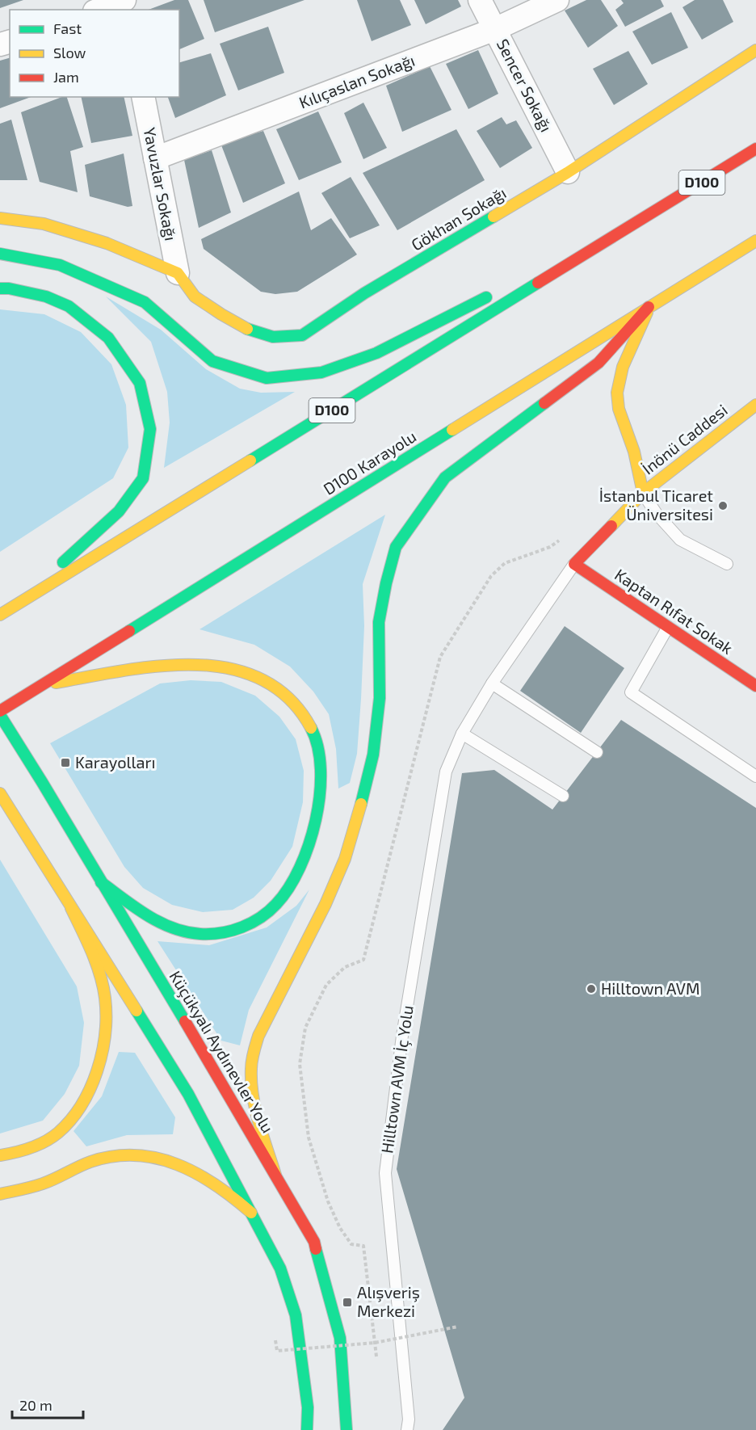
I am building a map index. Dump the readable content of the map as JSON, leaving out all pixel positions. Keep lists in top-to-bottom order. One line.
{"streets":{"main road":["D100","Gökhan Sokağı","İnönü Caddesi","D100 Karayolu","Kaptan Rıfat Sokak","Küçükyalı Aydınevler Yolu"],"street":["Kılıçaslan Sokağı","Sencer Sokağı","Yavuzlar Sokağı"],"lane":["Hilltown AVM İç Yolu"]},"crossings":[["Kılıçaslan Sokağı","Sencer Sokağı"],["Kılıçaslan Sokağı","Yavuzlar Sokağı"],["Sencer Sokağı","Gökhan Sokağı"],["Yavuzlar Sokağı","Gökhan Sokağı"],["İnönü Caddesi","Kaptan Rıfat Sokak"],["İnönü Caddesi","Hilltown AVM İç Yolu"],["Kaptan Rıfat Sokak","Hilltown AVM İç Yolu"]],"places":{"other":["İstanbul Ticaret Üniversitesi","Hilltown AVM"],"transit":["Karayolları","Alışveriş Merkezi"]},"legend":["Fast","Slow","Jam"],"scale_bar":"20 m"}
